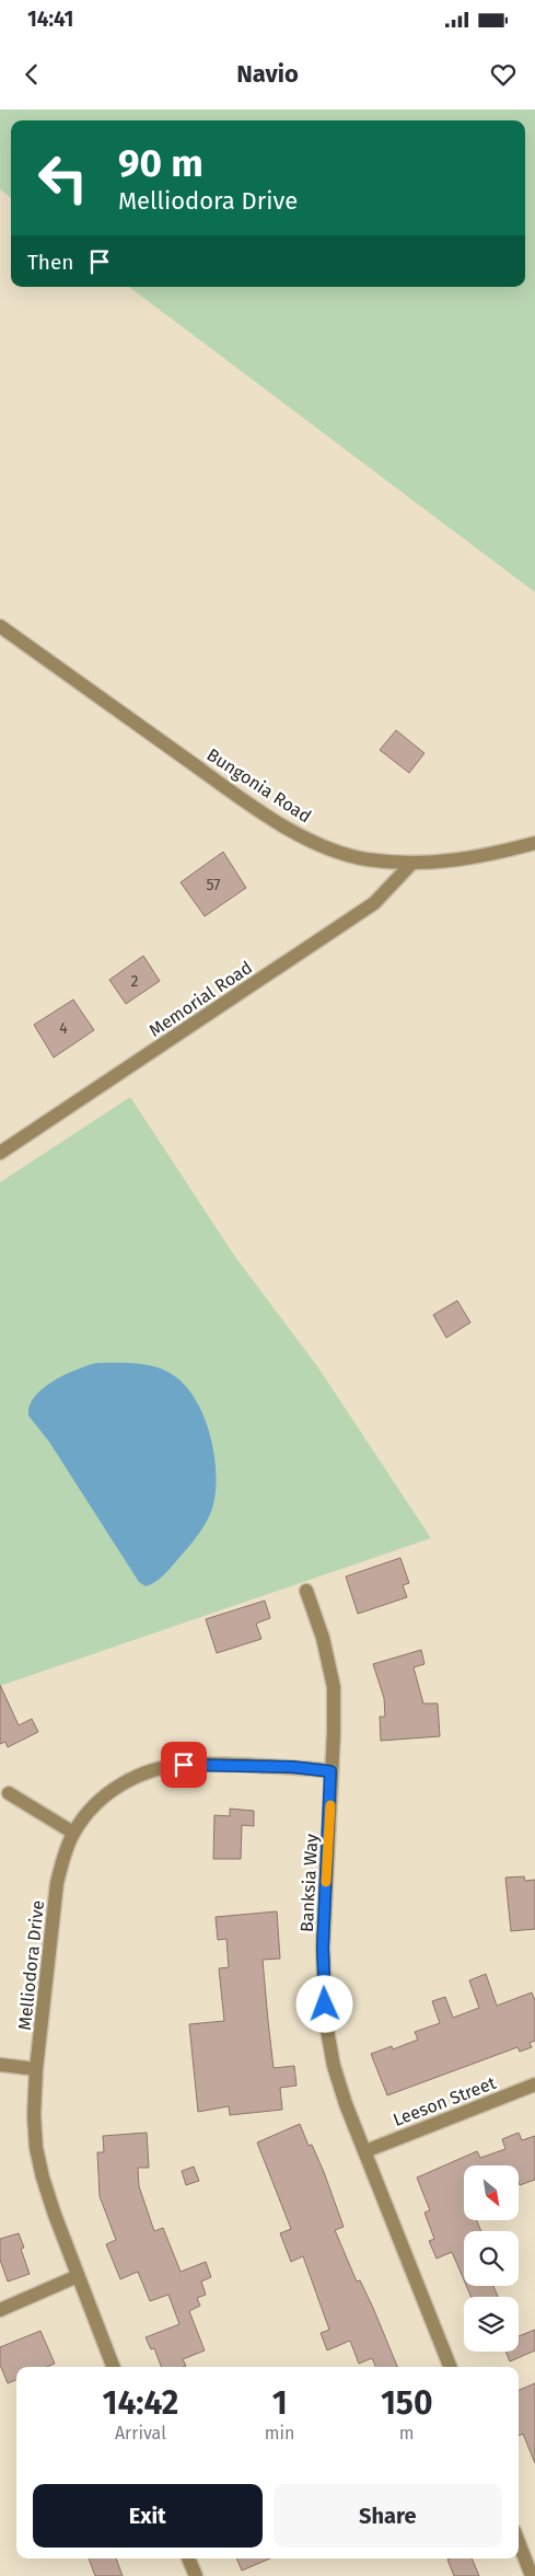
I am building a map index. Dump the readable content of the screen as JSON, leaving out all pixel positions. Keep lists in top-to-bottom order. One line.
{"streets":{"street":["Bungonia Road","Memorial Road","Banksia Way","Melliodora Drive","Leeson Street"]},"crossings":[["Bungonia Road","Memorial Road"],["Banksia Way","Melliodora Drive"],["Banksia Way","Leeson Street"]],"house_numbers":["57","2","4"],"north":"bottom right","page":{"status":"14:41","header":"Navio","turn":["90 m","Melliodora Drive"],"then":"Then","eta":["14:42","Arrival","1","min","150","m"],"buttons":["Exit","Share"]}}
